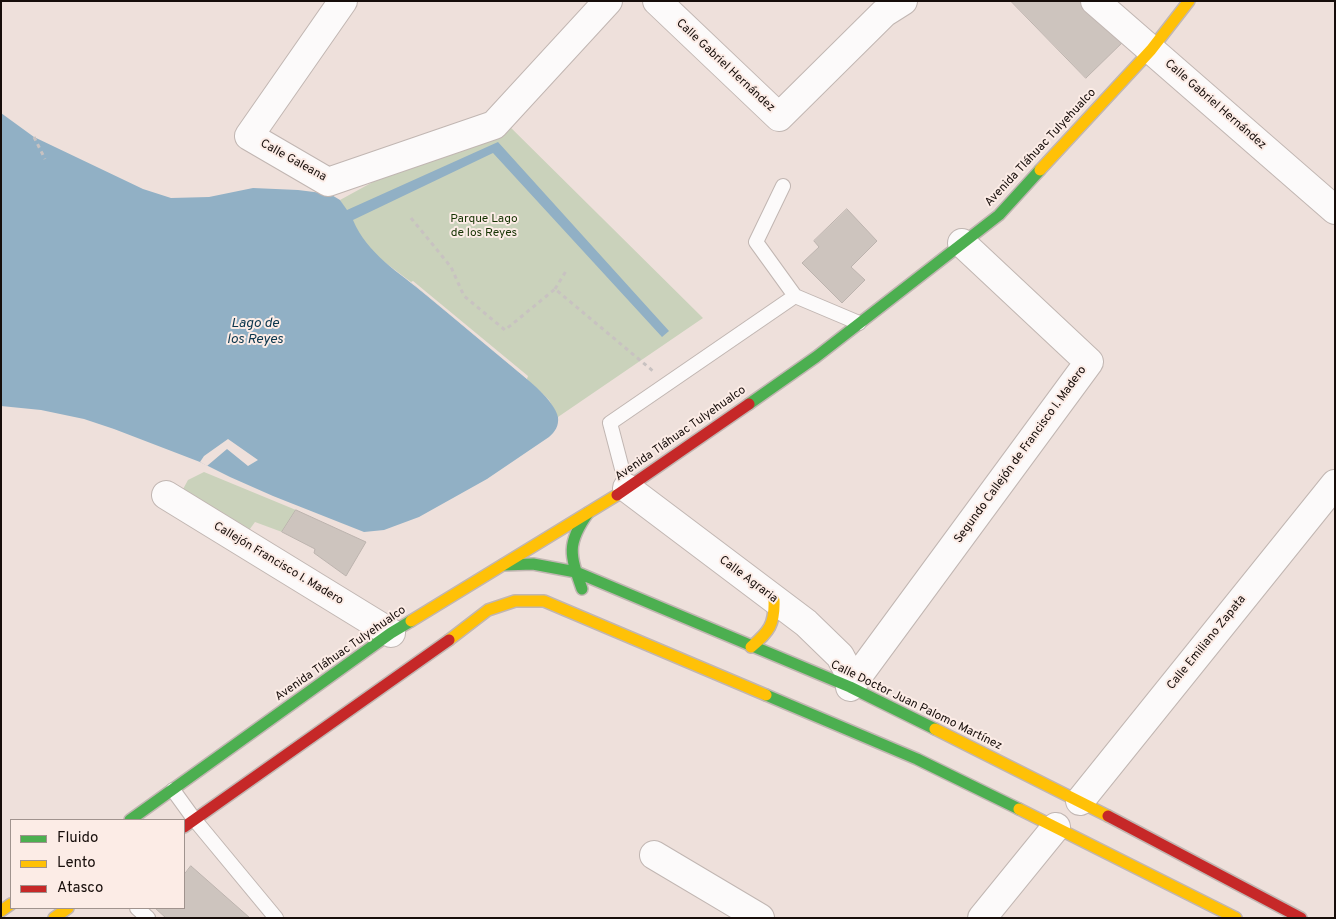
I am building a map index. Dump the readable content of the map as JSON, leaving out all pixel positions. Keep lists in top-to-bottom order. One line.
{"streets":{"main road":["Avenida Tláhuac Tulyehualco","Calle Doctor Juan Palomo Martínez"],"street":["Calle Gabriel Hernández","Calle Galeana","Segundo Callejón de Francisco I. Madero","Callejón Francisco I. Madero","Calle Agraria","Calle Emiliano Zapata"]},"crossings":[["Calle Gabriel Hernández","Avenida Tláhuac Tulyehualco"],["Avenida Tláhuac Tulyehualco","Segundo Callejón de Francisco I. Madero"],["Avenida Tláhuac Tulyehualco","Callejón Francisco I. Madero"],["Avenida Tláhuac Tulyehualco","Calle Agraria"],["Avenida Tláhuac Tulyehualco","Calle Doctor Juan Palomo Martínez"],["Segundo Callejón de Francisco I. Madero","Calle Agraria"],["Segundo Callejón de Francisco I. Madero","Calle Doctor Juan Palomo Martínez"],["Calle Agraria","Calle Doctor Juan Palomo Martínez"],["Calle Emiliano Zapata","Calle Doctor Juan Palomo Martínez"]],"water":["Lago de los Reyes"],"parks":["Parque Lago de los Reyes"],"legend":["Fluido","Lento","Atasco"]}
